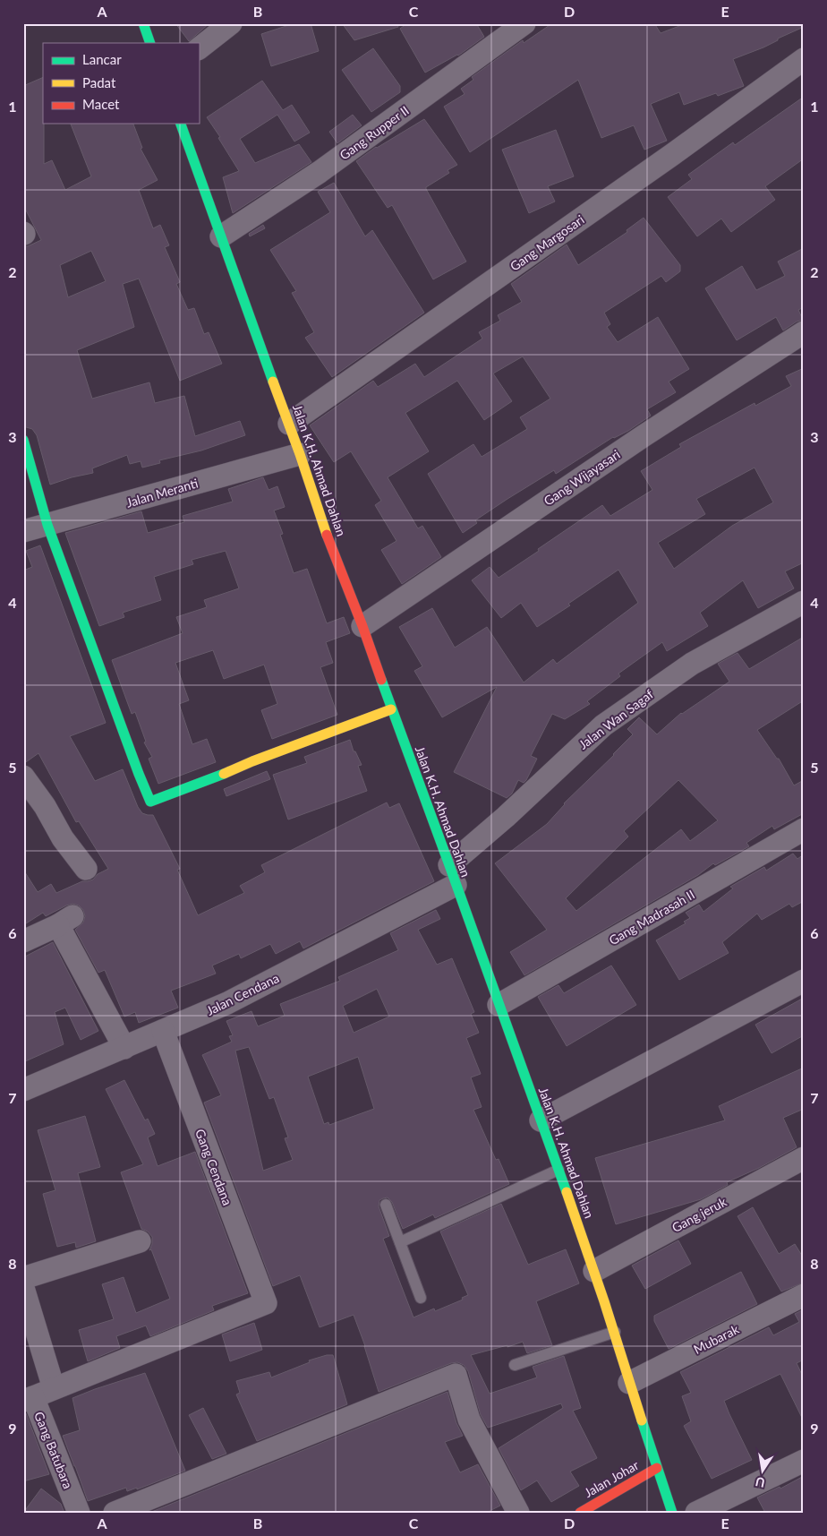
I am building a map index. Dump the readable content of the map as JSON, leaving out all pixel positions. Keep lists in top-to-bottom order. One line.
{"streets":{"main road":["Jalan K.H. Ahmad Dahlan","Jalan Johar"],"street":["Gang Rupper II","Gang Margosari","Gang Wijayasari","Jalan Meranti","Jalan Wan Sagaf","Gang Madrasah II","Jalan Cendana","Gang Cendana","Gang jeruk","Mubarak","Gang Batubara"]},"crossings":[["Gang Rupper II","Jalan K.H. Ahmad Dahlan"],["Gang Margosari","Jalan K.H. Ahmad Dahlan"],["Jalan K.H. Ahmad Dahlan","Gang Wijayasari"],["Jalan K.H. Ahmad Dahlan","Jalan Meranti"],["Jalan K.H. Ahmad Dahlan","Jalan Wan Sagaf"],["Jalan K.H. Ahmad Dahlan","Gang Madrasah II"],["Jalan K.H. Ahmad Dahlan","Jalan Cendana"],["Jalan K.H. Ahmad Dahlan","Gang jeruk"],["Jalan K.H. Ahmad Dahlan","Mubarak"],["Jalan K.H. Ahmad Dahlan","Jalan Johar"],["Jalan Wan Sagaf","Jalan Cendana"],["Jalan Cendana","Gang Cendana"]],"legend":["Lancar","Padat","Macet"],"north":"bottom","grid":{"columns":["A","B","C","D","E"],"rows":["1","2","3","4","5","6","7","8","9"]}}
